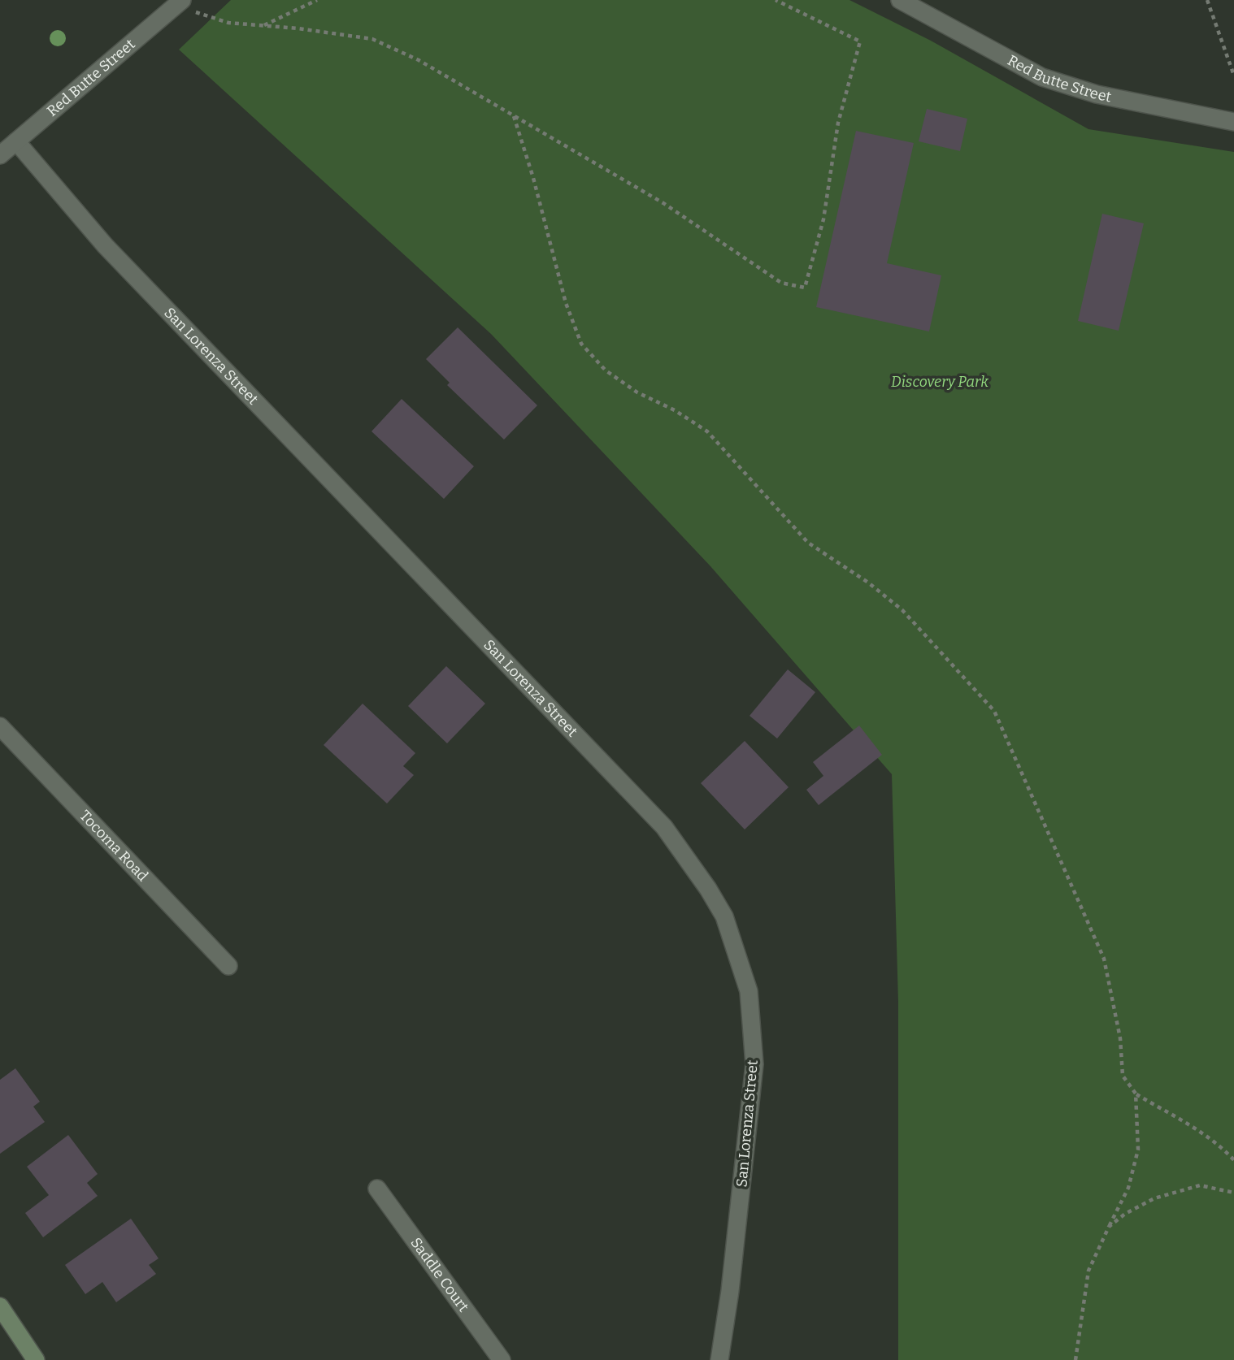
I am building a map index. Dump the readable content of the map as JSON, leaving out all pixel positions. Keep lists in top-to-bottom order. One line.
{"streets":{"street":["Red Butte Street","San Lorenza Street","Tocoma Road","Saddle Court"]},"crossings":[["Red Butte Street","San Lorenza Street"]],"parks":["Discovery Park"]}
